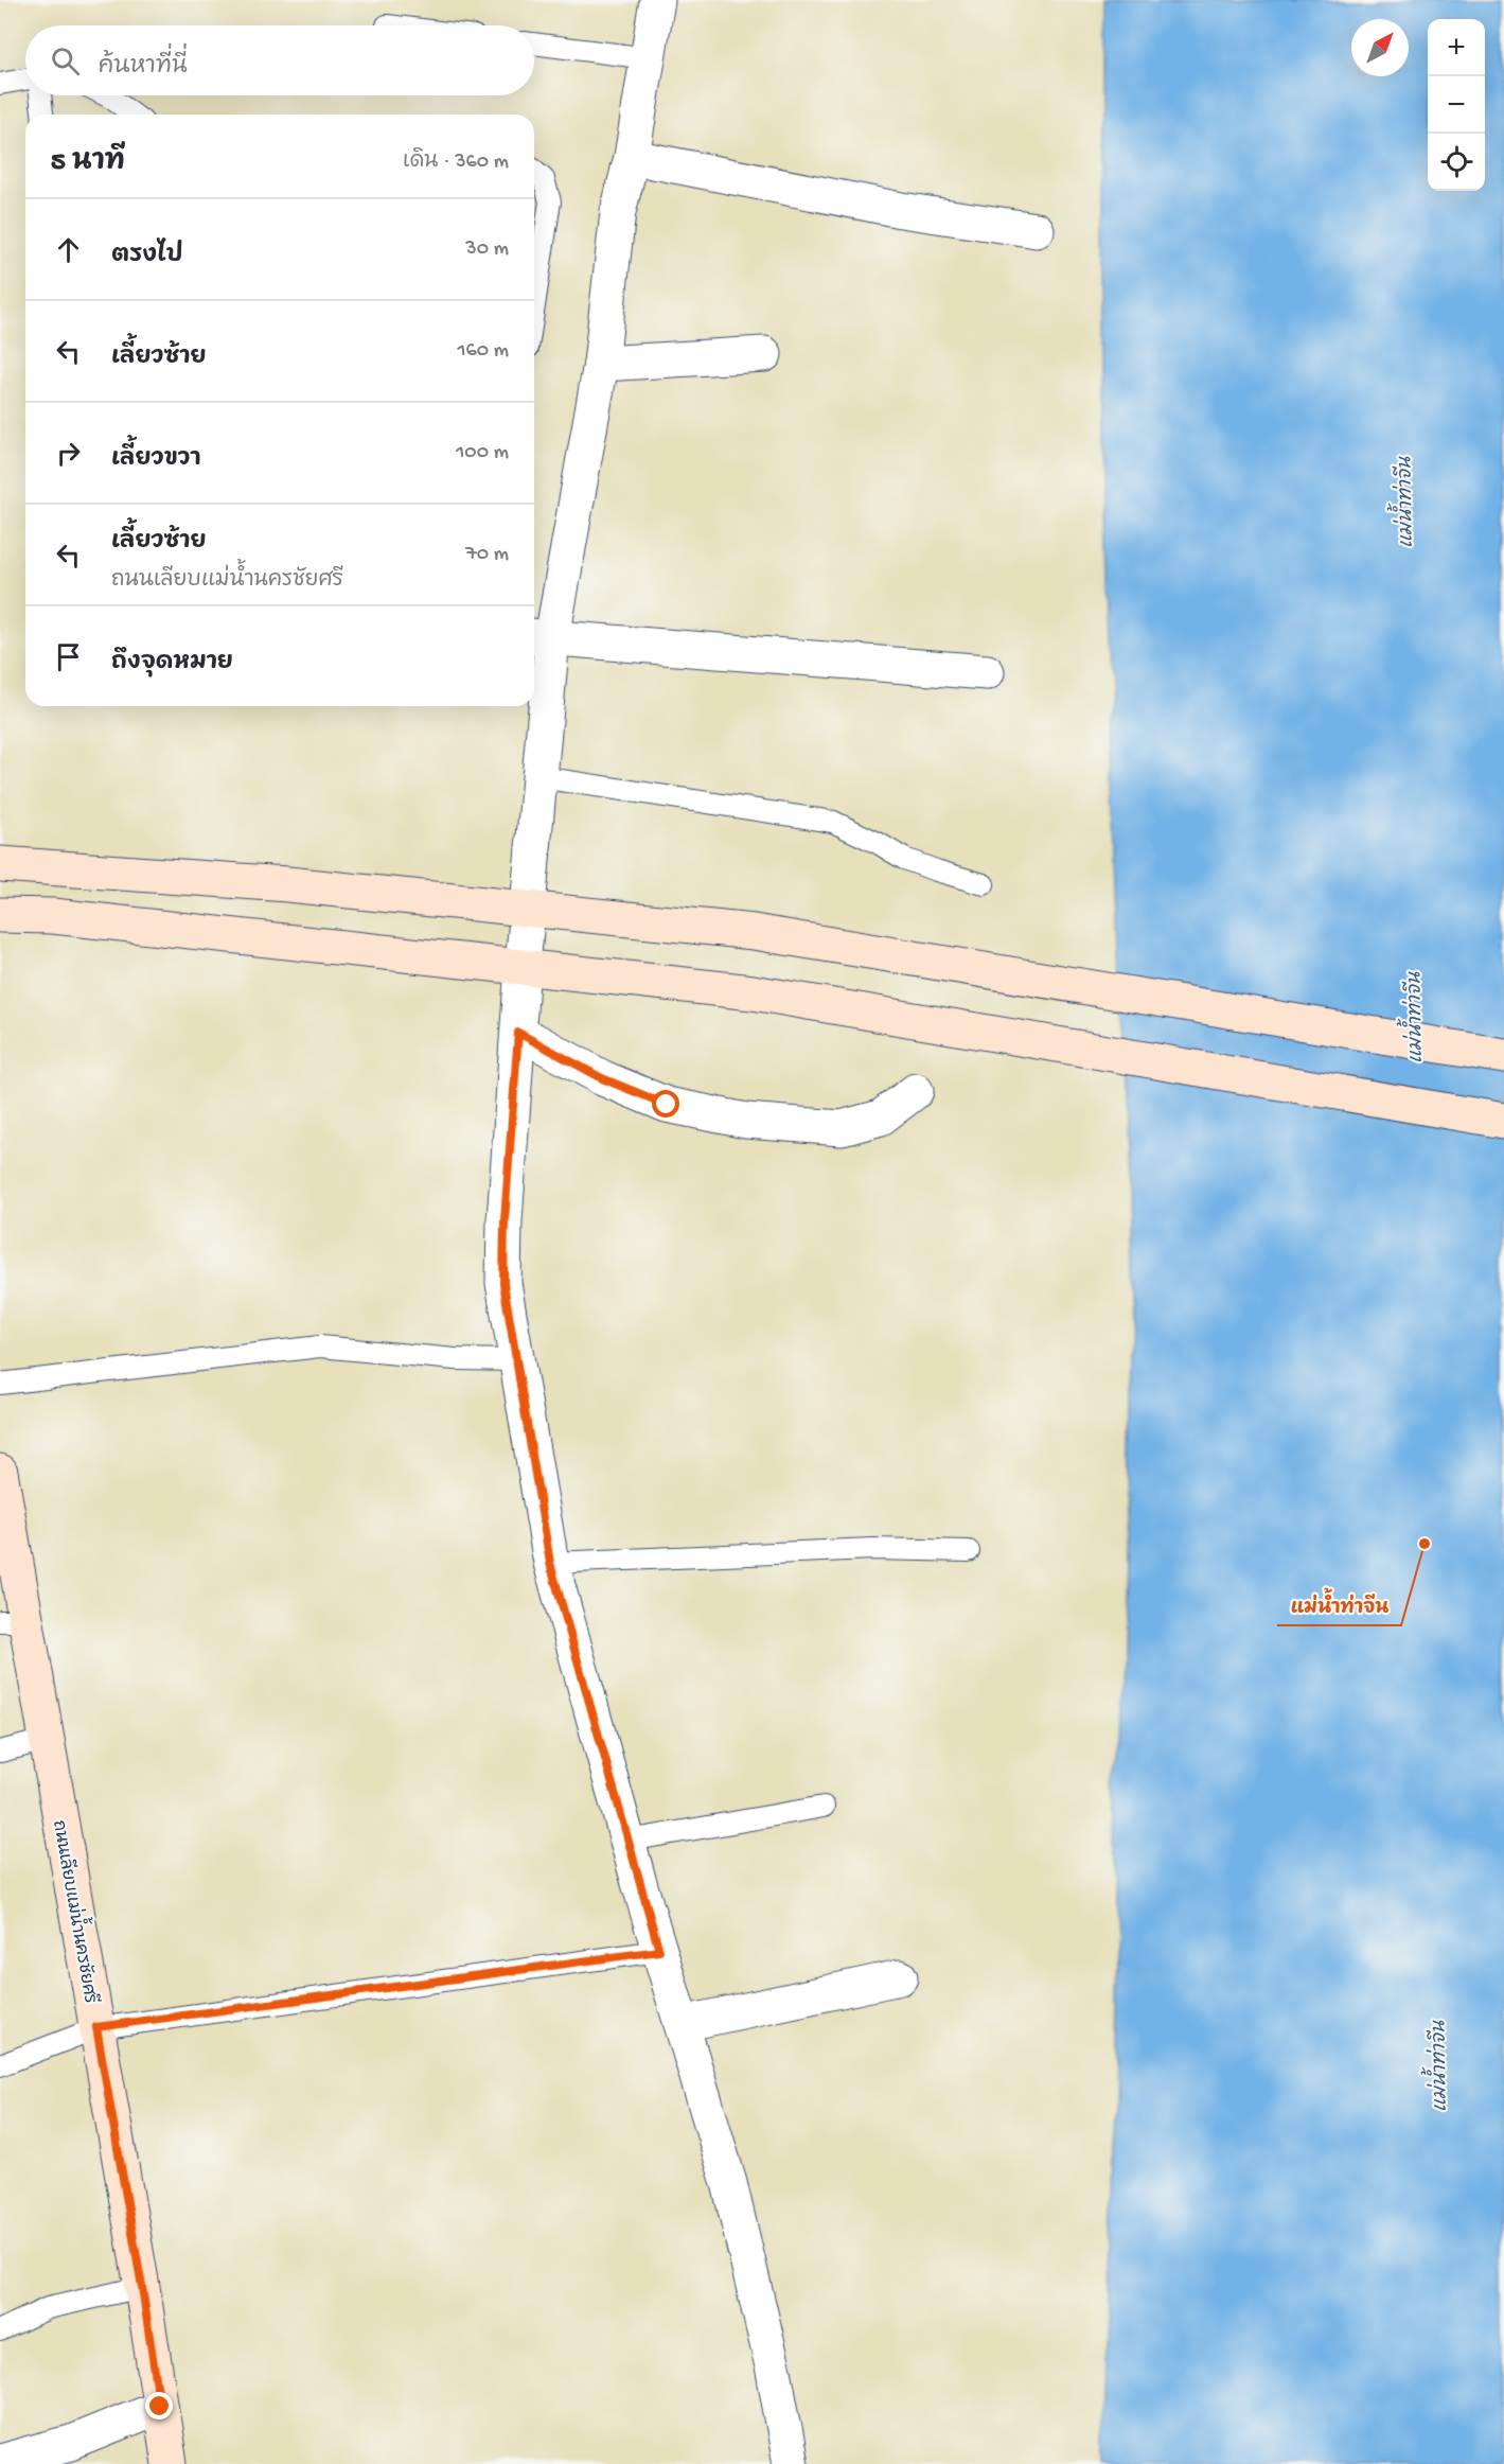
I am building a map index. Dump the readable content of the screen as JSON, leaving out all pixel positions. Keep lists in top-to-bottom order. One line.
{"streets":{"main road":["ถนนเลียบแม่น้ำนครชัยศรี"]},"water":["แม่น้ำท่าจีน"],"places":["แม่น้ำท่าจีน"],"north":"top right","page":{"map_buttons":["+","−"],"search":"ค้นหาที่นี่","heading":["5 นาที","เดิน · 360 m"],"list":[["ตรงไป","30 m"],["เลี้ยวซ้าย","160 m"],["เลี้ยวขวา","100 m"],["เลี้ยวซ้าย","ถนนเลียบแม่น้ำนครชัยศรี","70 m"],"ถึงจุดหมาย"]}}
